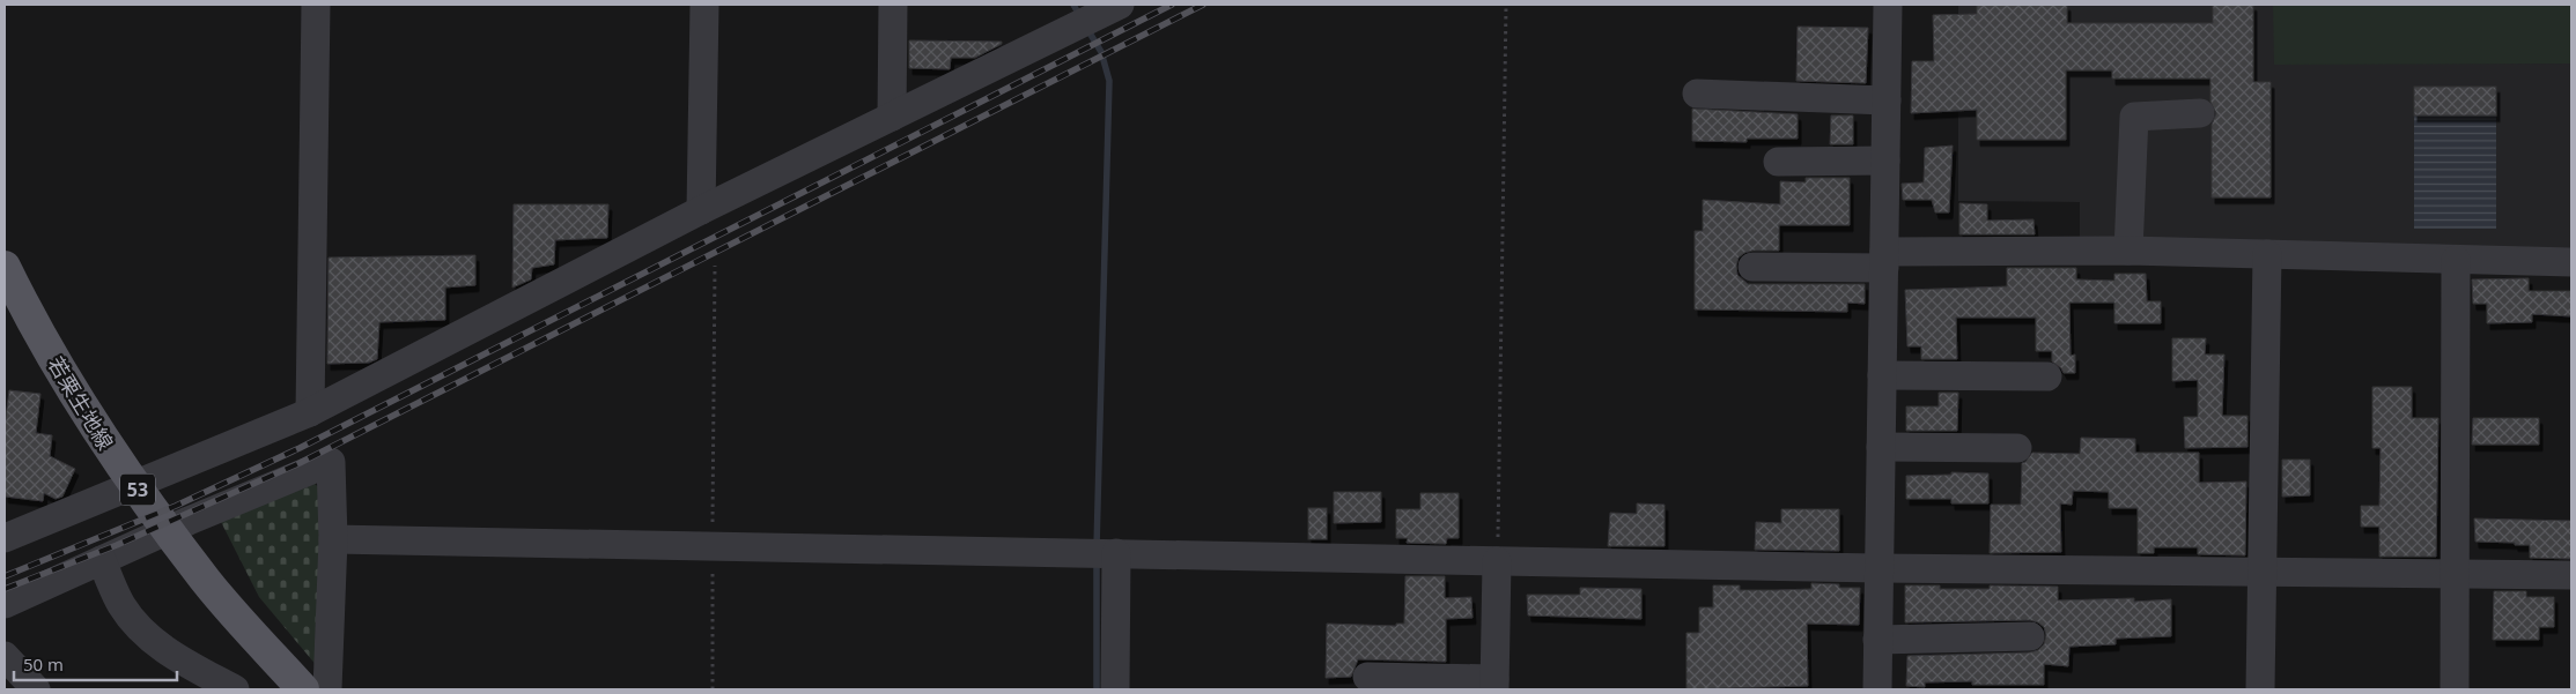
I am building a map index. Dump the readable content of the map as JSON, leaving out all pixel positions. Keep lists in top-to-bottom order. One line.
{"streets":{"main road":["若栗生地線","53"]},"scale_bar":"50 m"}
